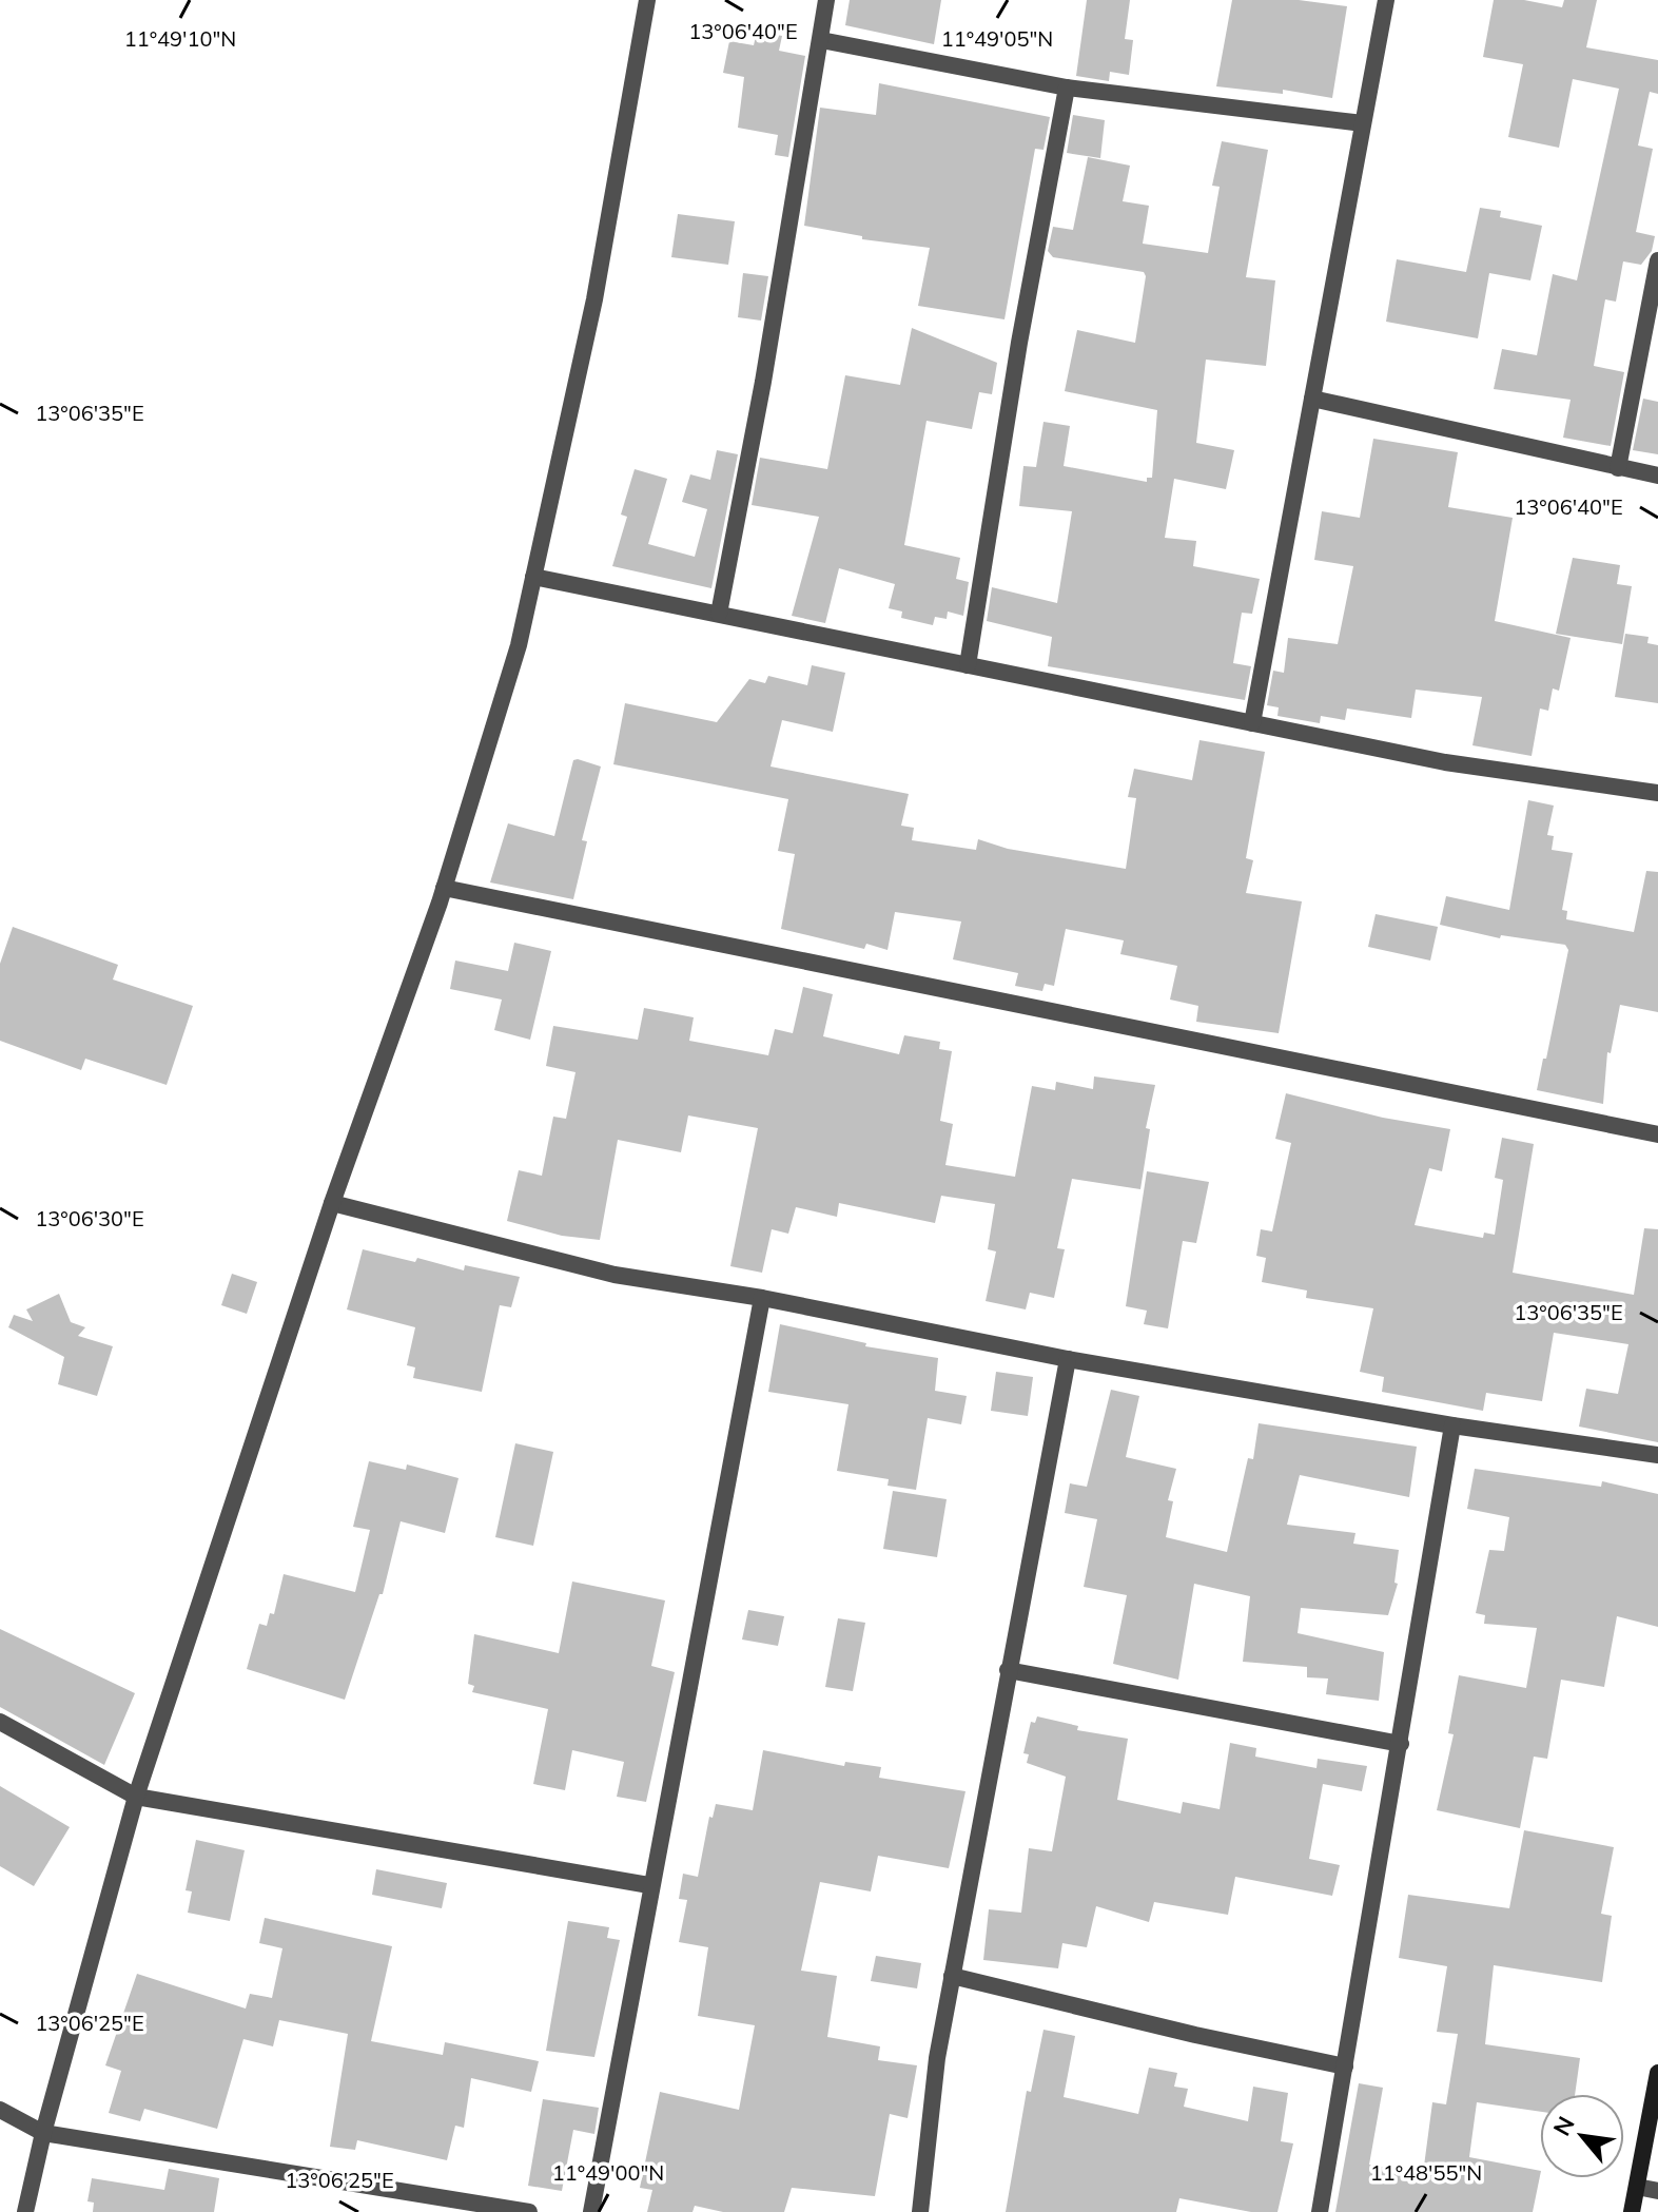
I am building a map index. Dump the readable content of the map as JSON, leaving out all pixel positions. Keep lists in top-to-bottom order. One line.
{"north":"top left","coordinates":["13°06'40\"E","11°49'10\"N","11°49'05\"N","13°06'35\"E","13°06'30\"E","13°06'25\"E","11°49'00\"N","11°48'55\"N"]}
